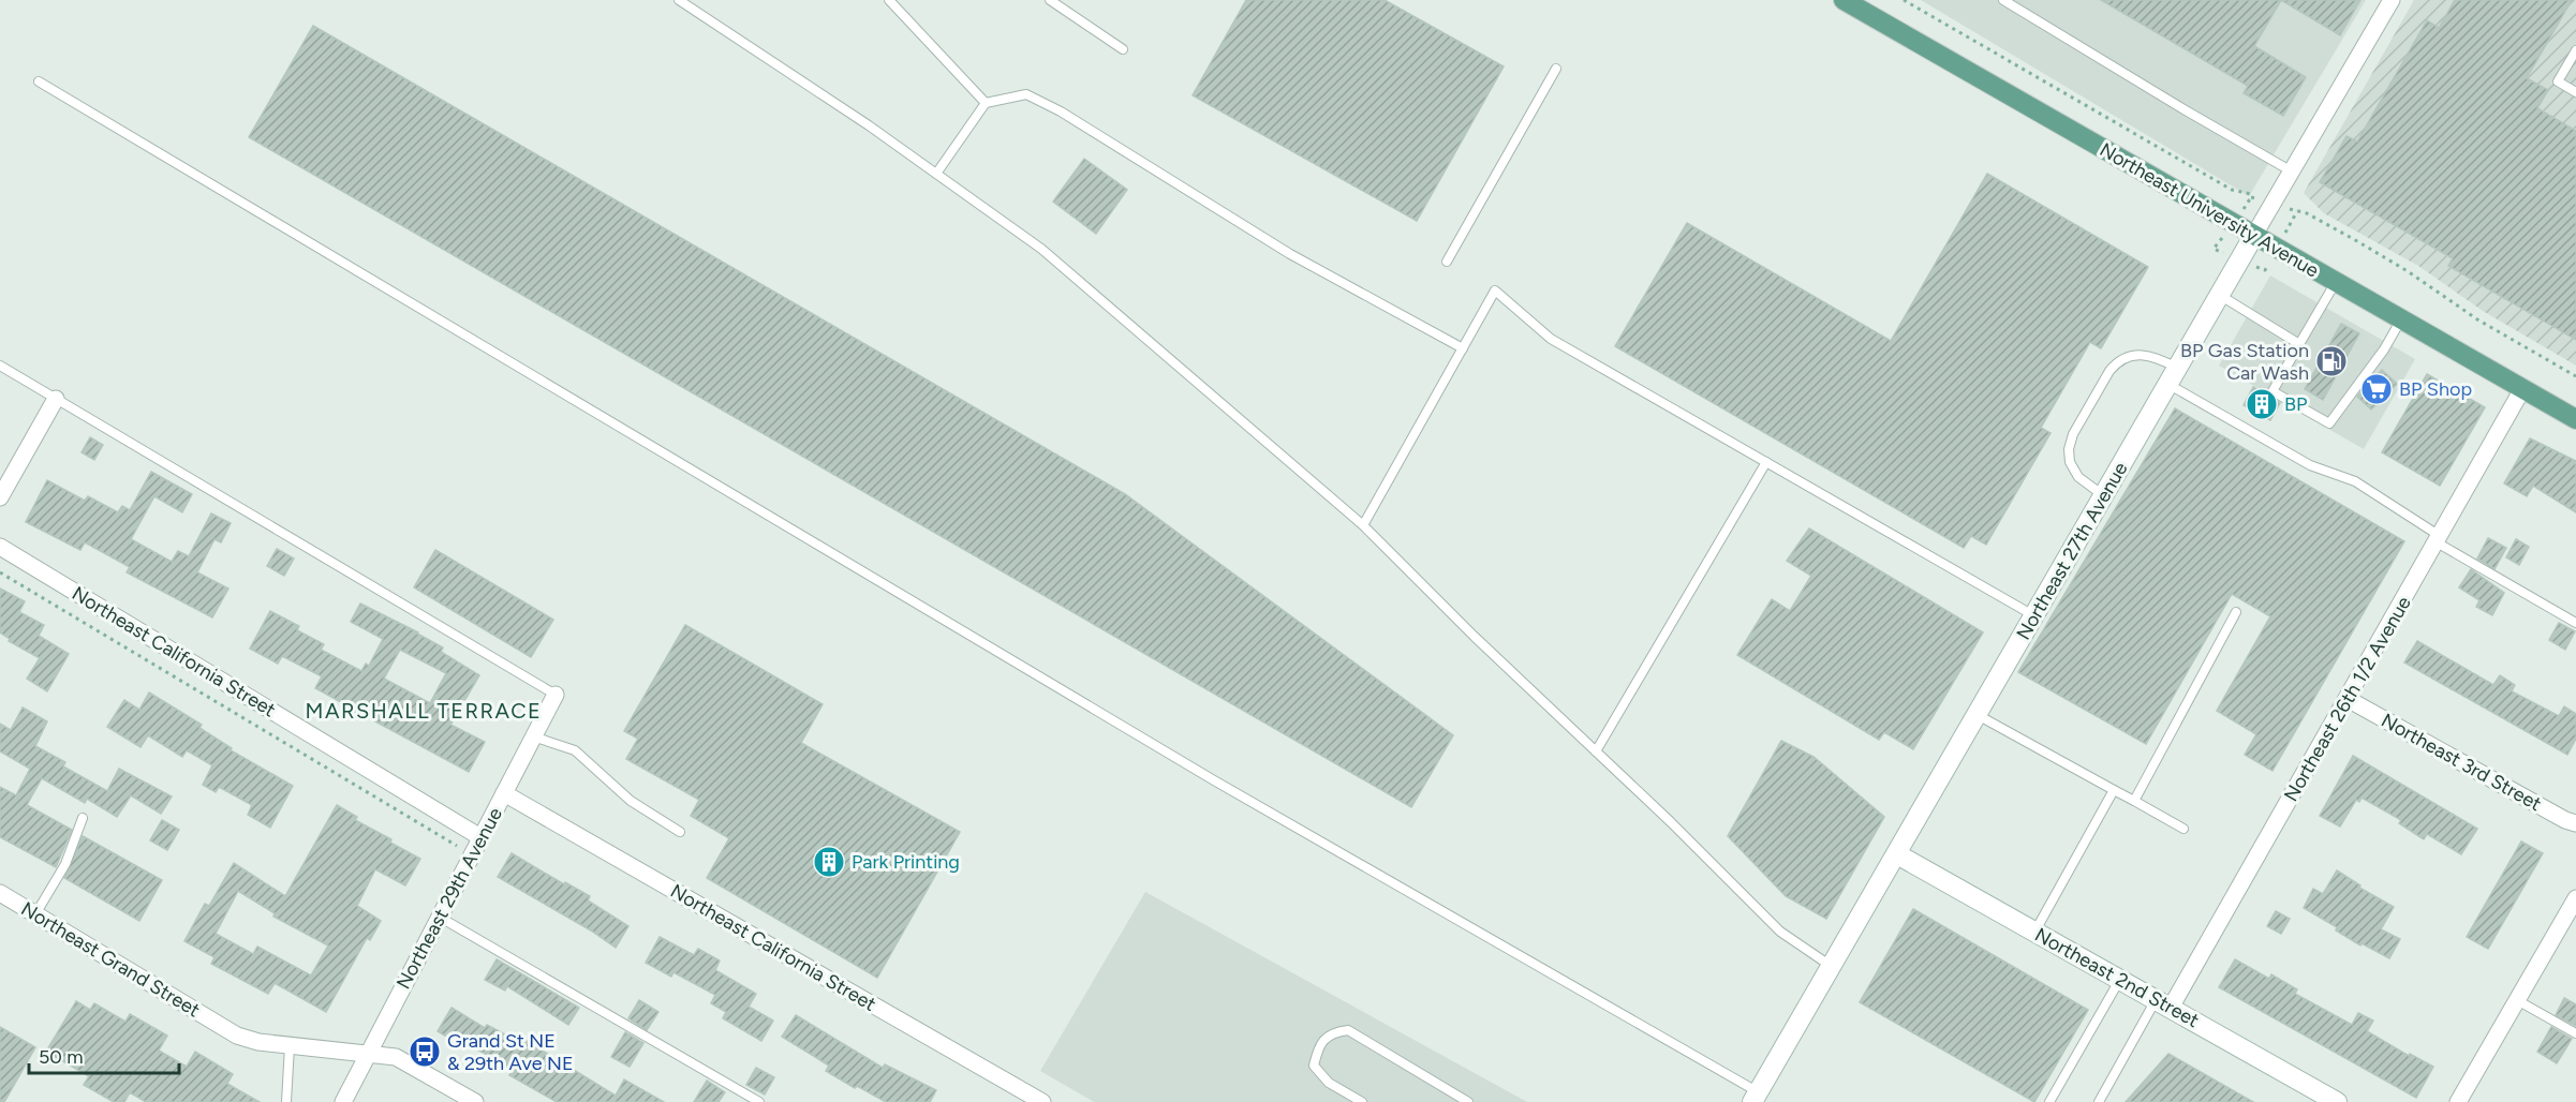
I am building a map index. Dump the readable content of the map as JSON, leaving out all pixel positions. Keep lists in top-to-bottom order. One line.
{"streets":{"main road":["Northeast University Avenue"],"street":["Northeast 27th Avenue","Northeast California Street","Northeast 26th 1/2 Avenue","Northeast 3rd Street","Northeast 29th Avenue","Northeast Grand Street","Northeast 2nd Street"]},"crossings":[["Northeast University Avenue","Northeast 27th Avenue"],["Northeast University Avenue","Northeast 26th 1/2 Avenue"],["Northeast 27th Avenue","Northeast 2nd Street"],["Northeast California Street","Northeast 29th Avenue"],["Northeast 26th 1/2 Avenue","Northeast 3rd Street"],["Northeast 26th 1/2 Avenue","Northeast 2nd Street"],["Northeast 29th Avenue","Northeast Grand Street"]],"districts":["MARSHALL TERRACE"],"places":{"fuel station":["BP Gas Station Car Wash"],"supermarket":["BP Shop"],"building":["BP","Park Printing"],"bus stop":["Grand St NE & 29th Ave NE"]},"scale_bar":"50 m"}
